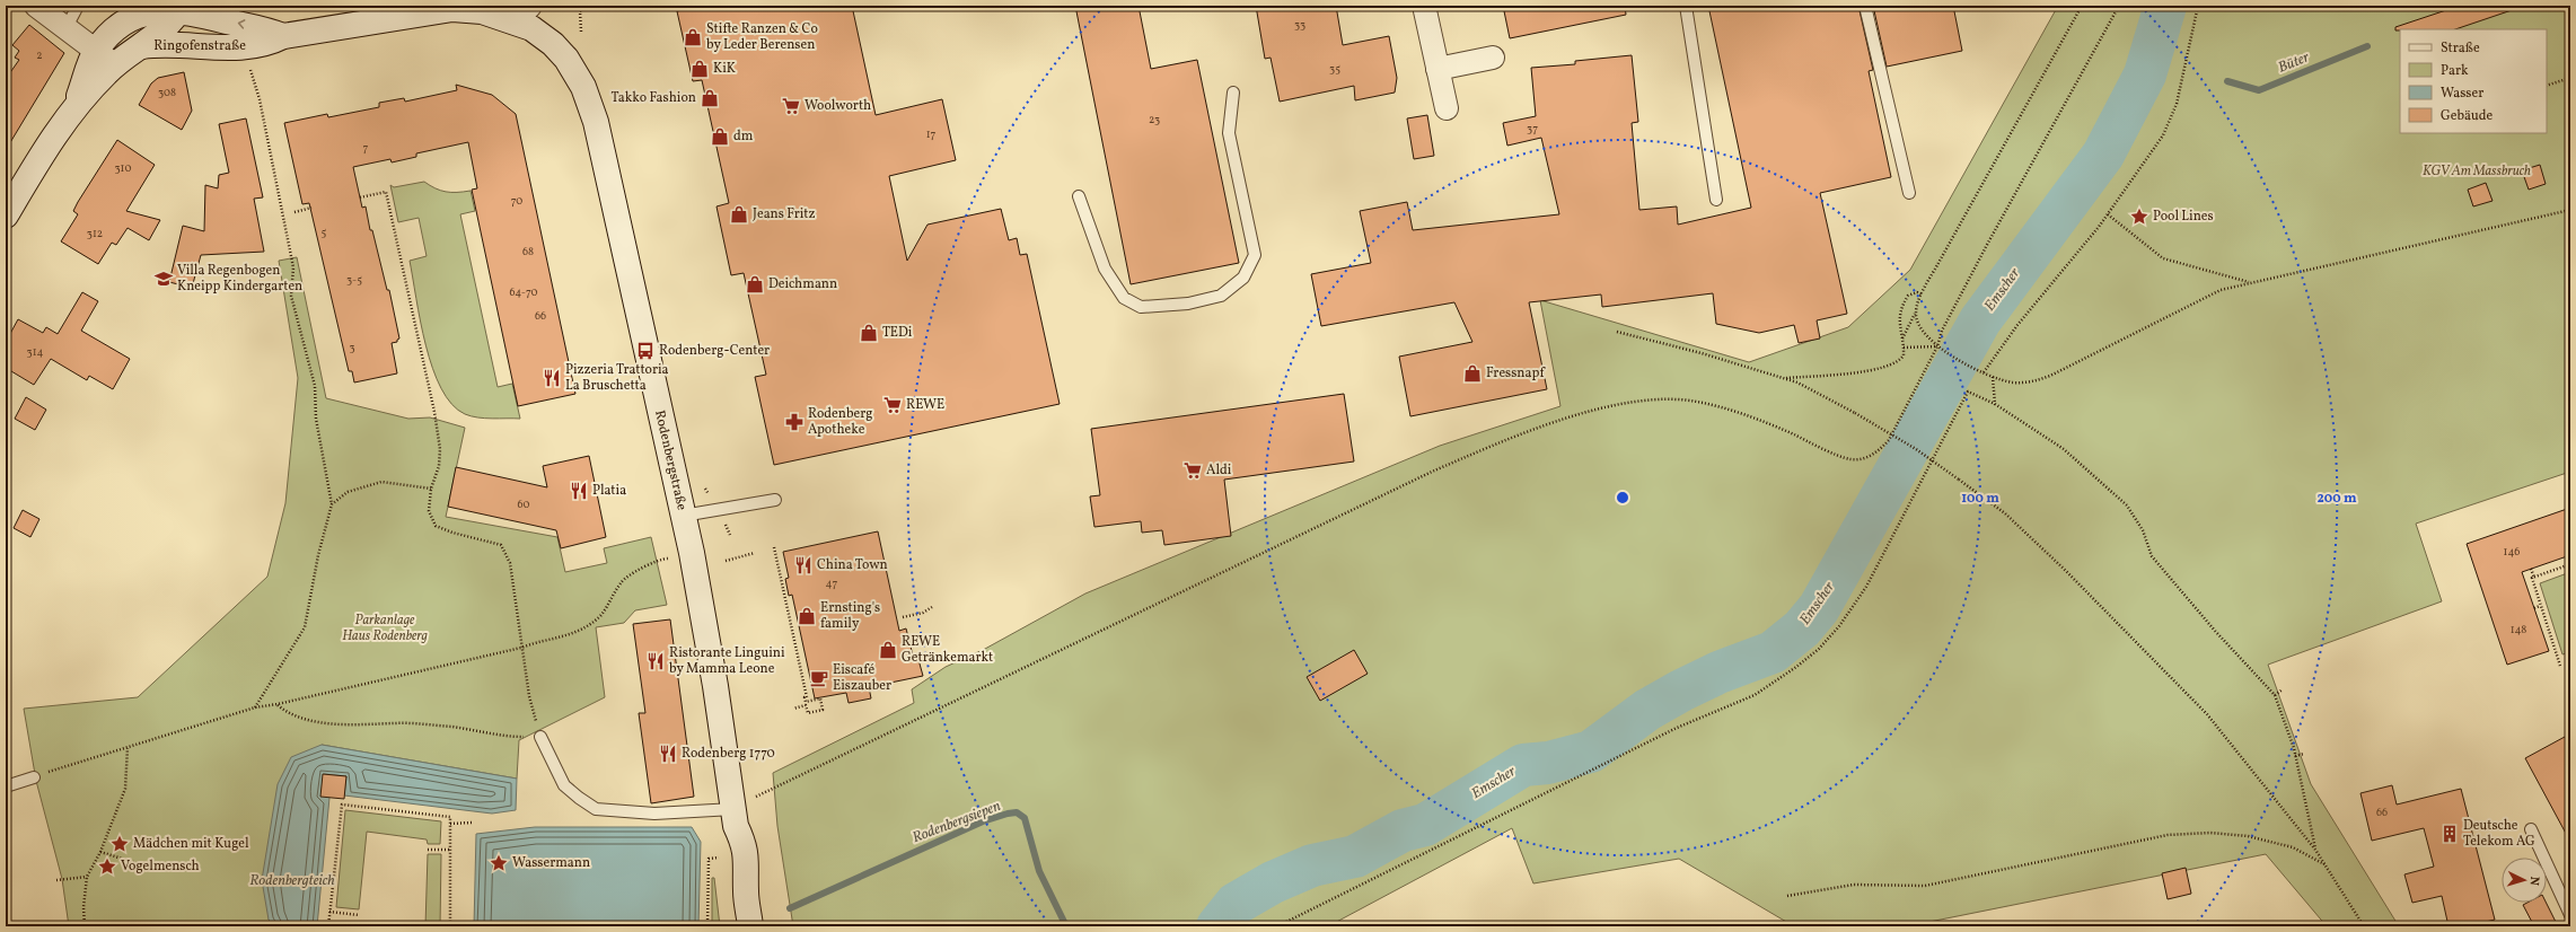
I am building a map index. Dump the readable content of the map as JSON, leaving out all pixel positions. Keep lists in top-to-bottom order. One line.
{"streets":{"main road":["Ringofenstraße","Rodenbergstraße"]},"crossings":[["Ringofenstraße","Rodenbergstraße"]],"water":["Büter","Emscher","Rodenbergsiepen","Rodenbergteich"],"parks":["KGV Am Massbruch","Parkanlage Haus Rodenberg"],"places":{"shop":["Stifte Ranzen & Co by Leder Berensen","KiK","Takko Fashion","dm","Jeans Fritz","Deichmann","TEDi","Fressnapf","Ernsting's family","REWE Getränkemarkt"],"supermarket":["Woolworth","REWE","Aldi"],"place":["Pool Lines","Mädchen mit Kugel","Wassermann","Vogelmensch"],"school or university":["Villa Regenbogen Kneipp Kindergarten"],"bus stop":["Rodenberg-Center"],"restaurant":["Pizzeria Trattoria La Bruschetta","Platia","China Town","Ristorante Linguini by Mamma Leone","Rodenberg 1770"],"pharmacy":["Rodenberg Apotheke"],"cafe":["Eiscafé Eiszauber"],"building":["Deutsche Telekom AG"]},"house_numbers":["33","2","35","308","23","37","17","7","310","70","5","312","68","3-5","64-70","66","3","314","60","146","47","148","66"],"legend":["Straße","Park","Wasser","Gebäude"],"north":"right","rings":["100 m","200 m"]}
